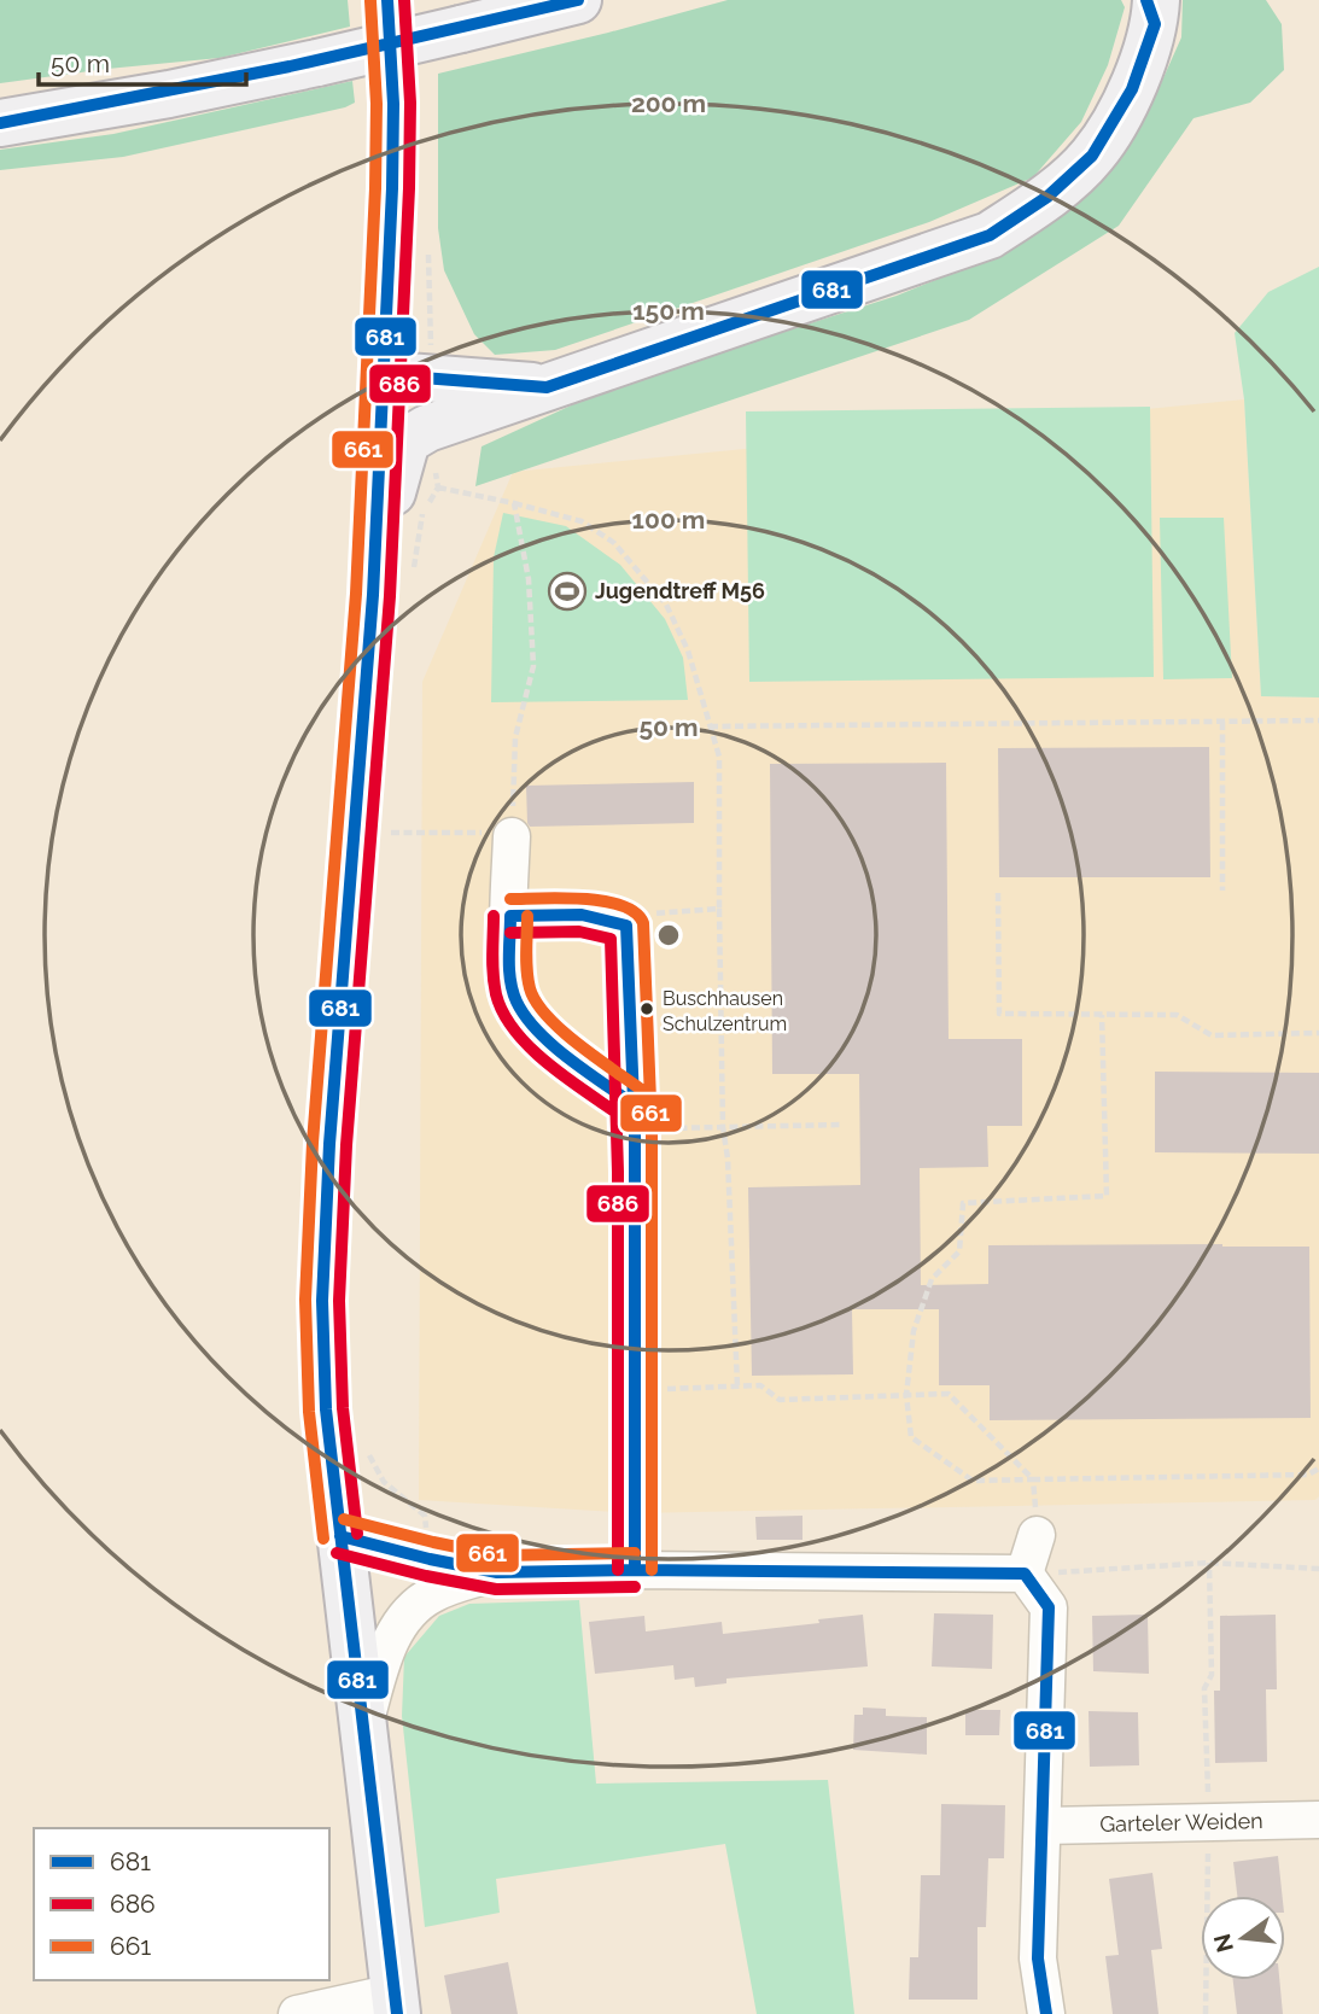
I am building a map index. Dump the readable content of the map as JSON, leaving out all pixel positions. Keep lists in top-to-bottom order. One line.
{"streets":{"street":["Garteler Weiden"]},"places":{"sports":["Jugendtreff M56"],"other":["Buschhausen Schulzentrum"]},"lines":["transit line 681","transit line 686","transit line 661"],"legend":["681","686","661"],"scale_bar":"50 m","north":"left","rings":["200 m","150 m","100 m","50 m"]}
